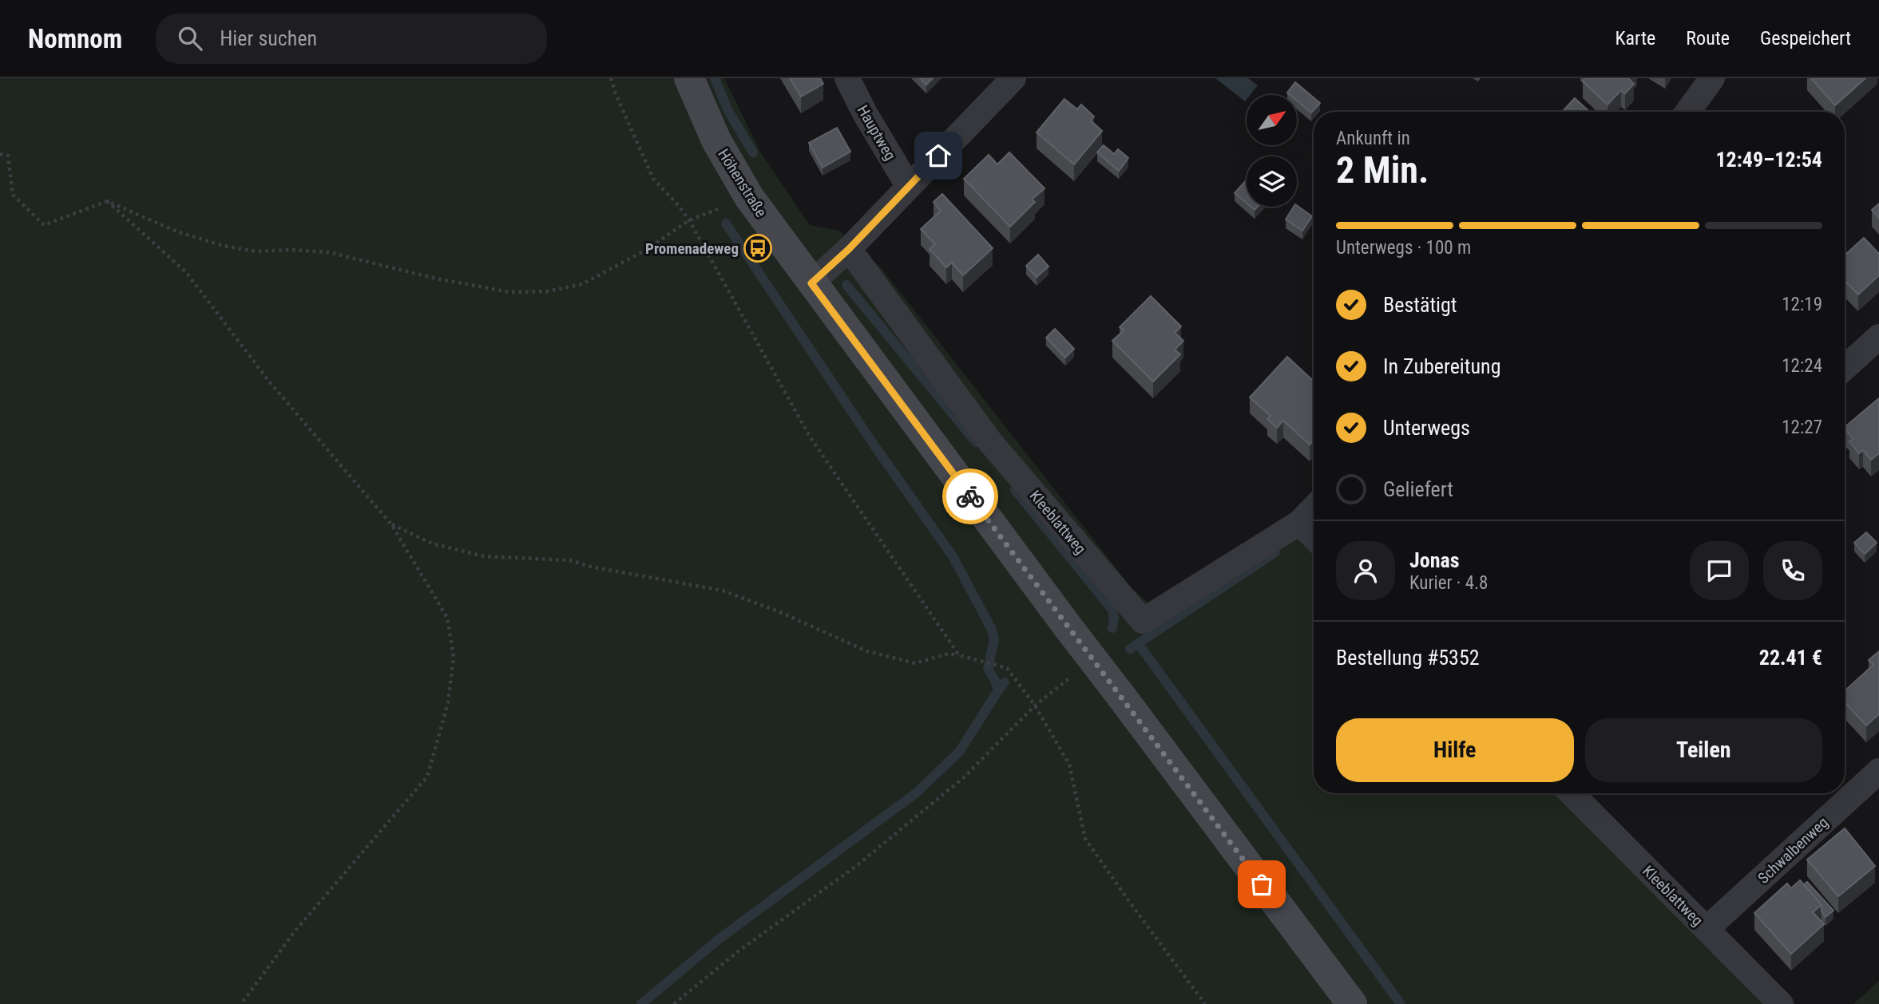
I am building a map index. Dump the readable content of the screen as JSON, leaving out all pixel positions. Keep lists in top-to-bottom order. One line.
{"streets":{"street":["Hauptweg","Höhenstraße","Kleeblattweg","Schwalbenweg"]},"crossings":[["Kleeblattweg","Schwalbenweg"]],"places":{"bus stop":["Promenadeweg"]},"north":"top right","page":{"header":"Nomnom","search":"Hier suchen","nav":["Karte","Route","Gespeichert"],"heading":["2 Min.","Ankunft in","12:49–12:54"],"panel":["Jonas","Kurier · 4.8","Bestellung #5352","22.41 €"],"bar":"Unterwegs · 100 m","list":[["Bestätigt","12:19"],["In Zubereitung","12:24"],["Unterwegs","12:27"],"Geliefert"],"buttons":["Hilfe","Teilen"]}}
